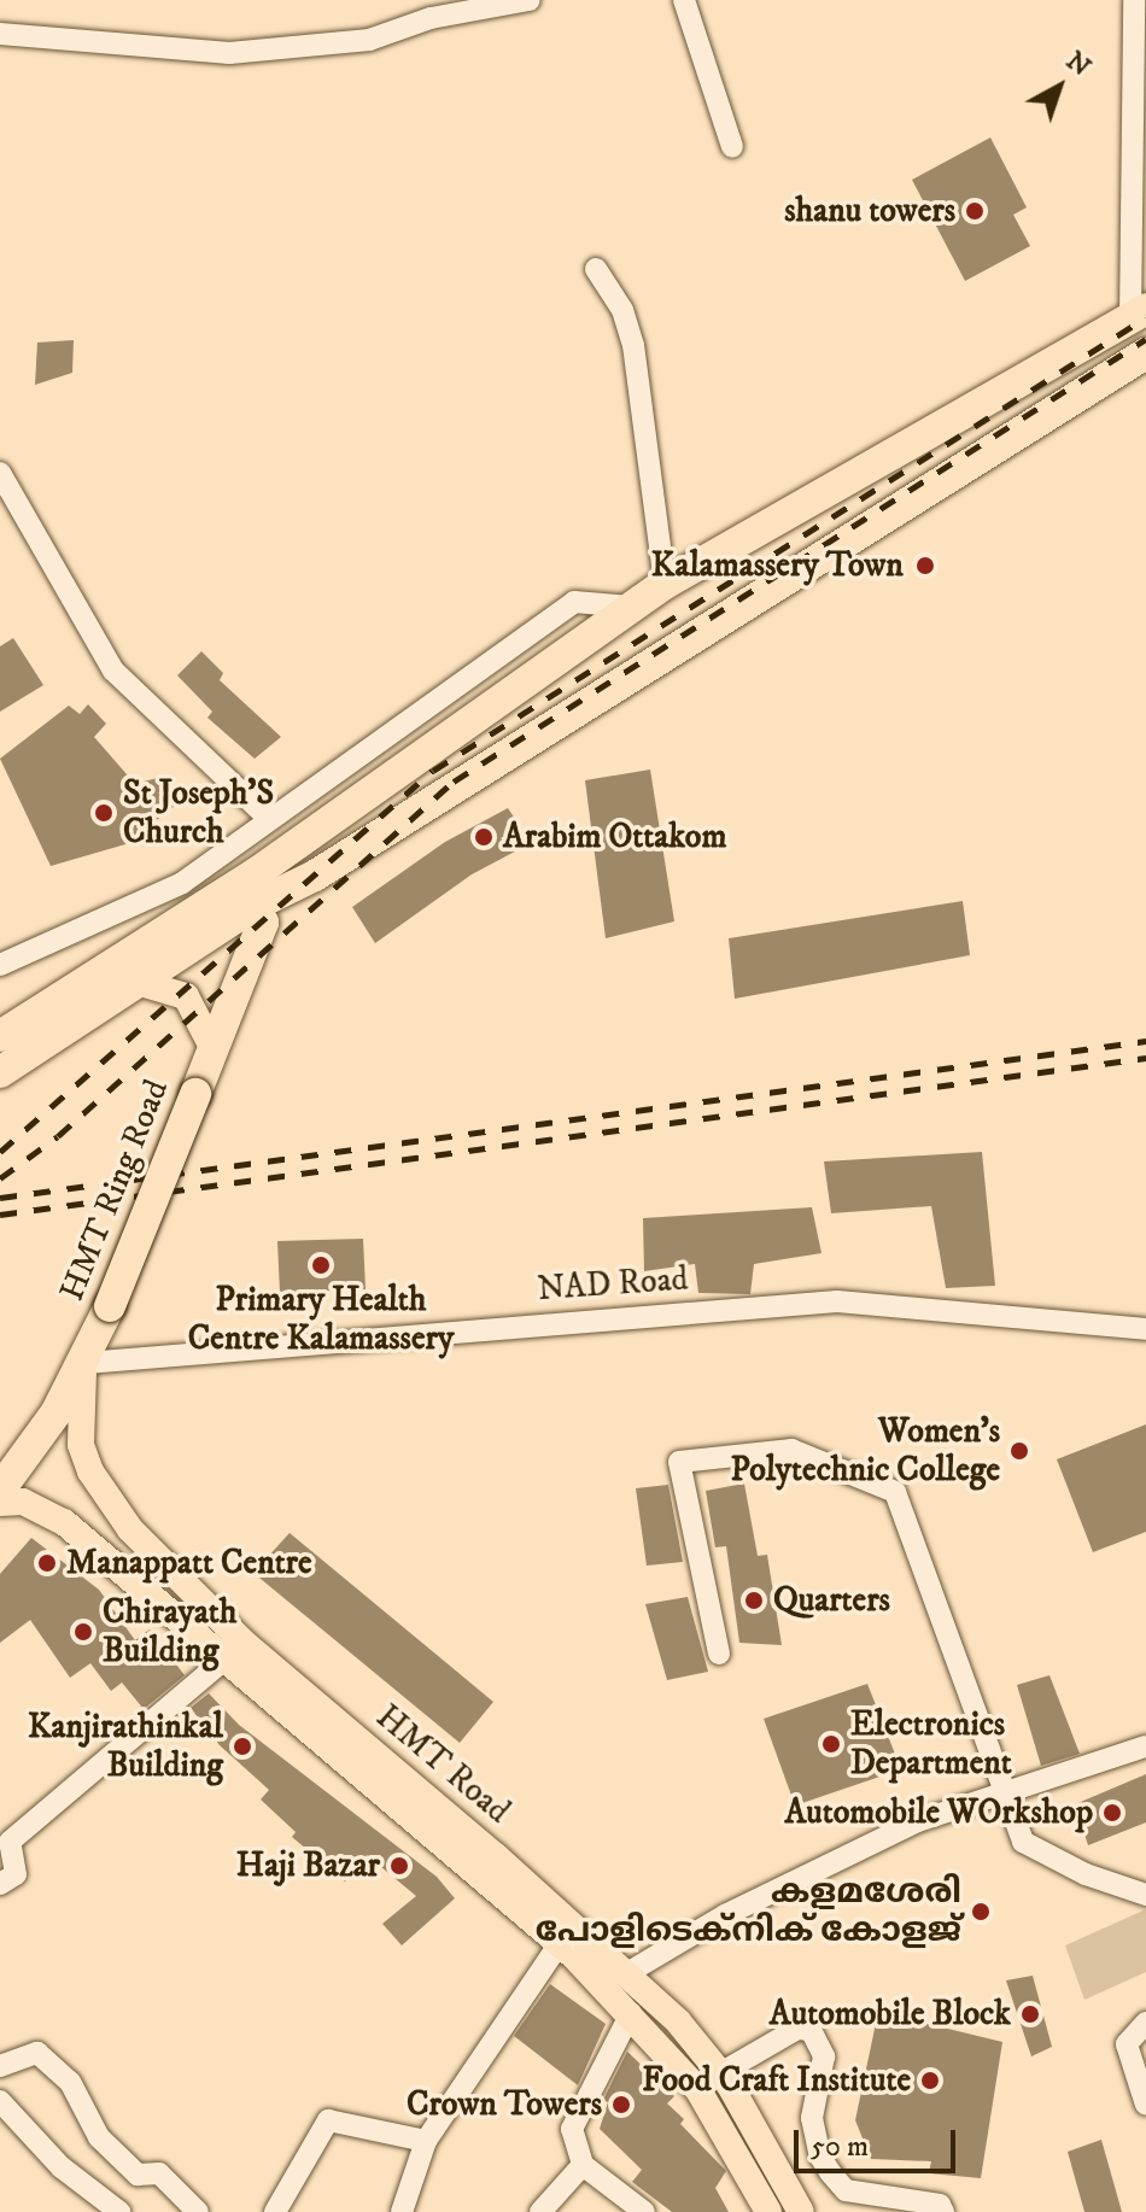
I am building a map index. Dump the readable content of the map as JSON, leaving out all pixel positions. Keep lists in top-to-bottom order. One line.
{"streets":{"highway":["HMT Ring Road"],"main road":["HMT Road"],"street":["NAD Road"]},"crossings":[["HMT Ring Road","NAD Road"],["HMT Ring Road","HMT Road"],["NAD Road","HMT Road"]],"places":["shanu towers","Kalamassery Town","St Joseph'S Church","Arabim Ottakom","Primary Health Centre Kalamassery","Women's Polytechnic College","Manappatt Centre","Quarters","Chirayath Building","Electronics Department","Kanjirathinkal Building","Automobile WOrkshop","Haji Bazar","കളമശേരി പോളിടെക്നിക് കോളജ്","Automobile Block","Food Craft Institute","Crown Towers"],"scale_bar":"50 m","north":"top right"}
